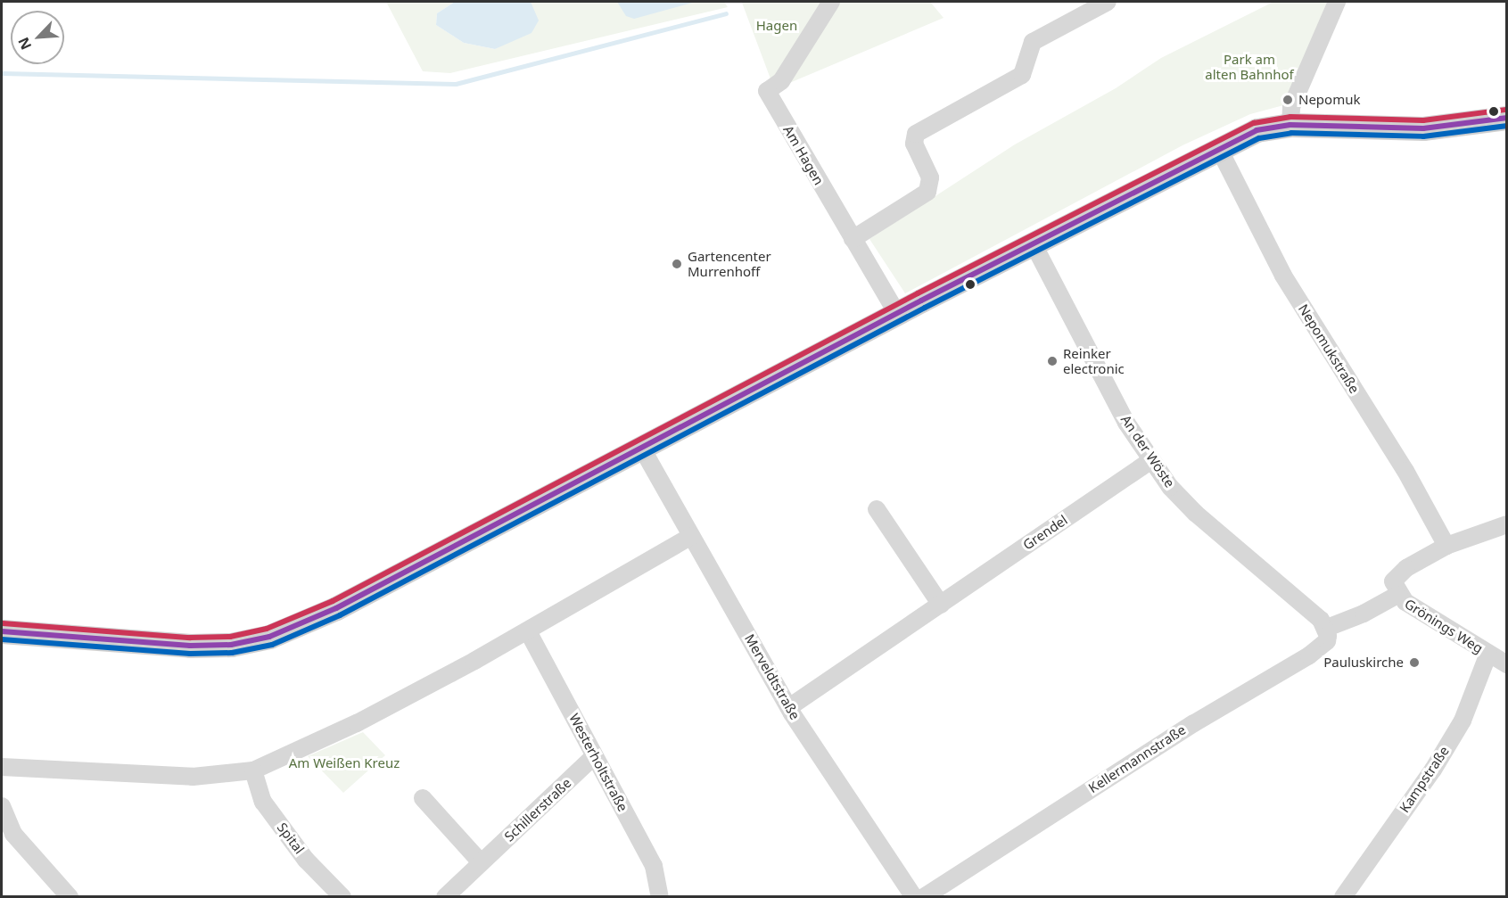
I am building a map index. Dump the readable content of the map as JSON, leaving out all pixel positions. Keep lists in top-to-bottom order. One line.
{"streets":{"street":["Am Hagen","Nepomukstraße","An der Wöste","Grendel","Grönings Weg","Merveldtstraße","Kellermannstraße","Westerholtstraße","Kampstraße","Schillerstraße","Spital"]},"crossings":[["An der Wöste","Grendel"],["An der Wöste","Kellermannstraße"],["Grendel","Merveldtstraße"],["Grönings Weg","Kampstraße"],["Westerholtstraße","Schillerstraße"]],"parks":["Hagen","Park am alten Bahnhof","Am Weißen Kreuz"],"places":["Nepomuk","Gartencenter Murrenhoff","Reinker electronic","Pauluskirche"],"north":"bottom left"}
